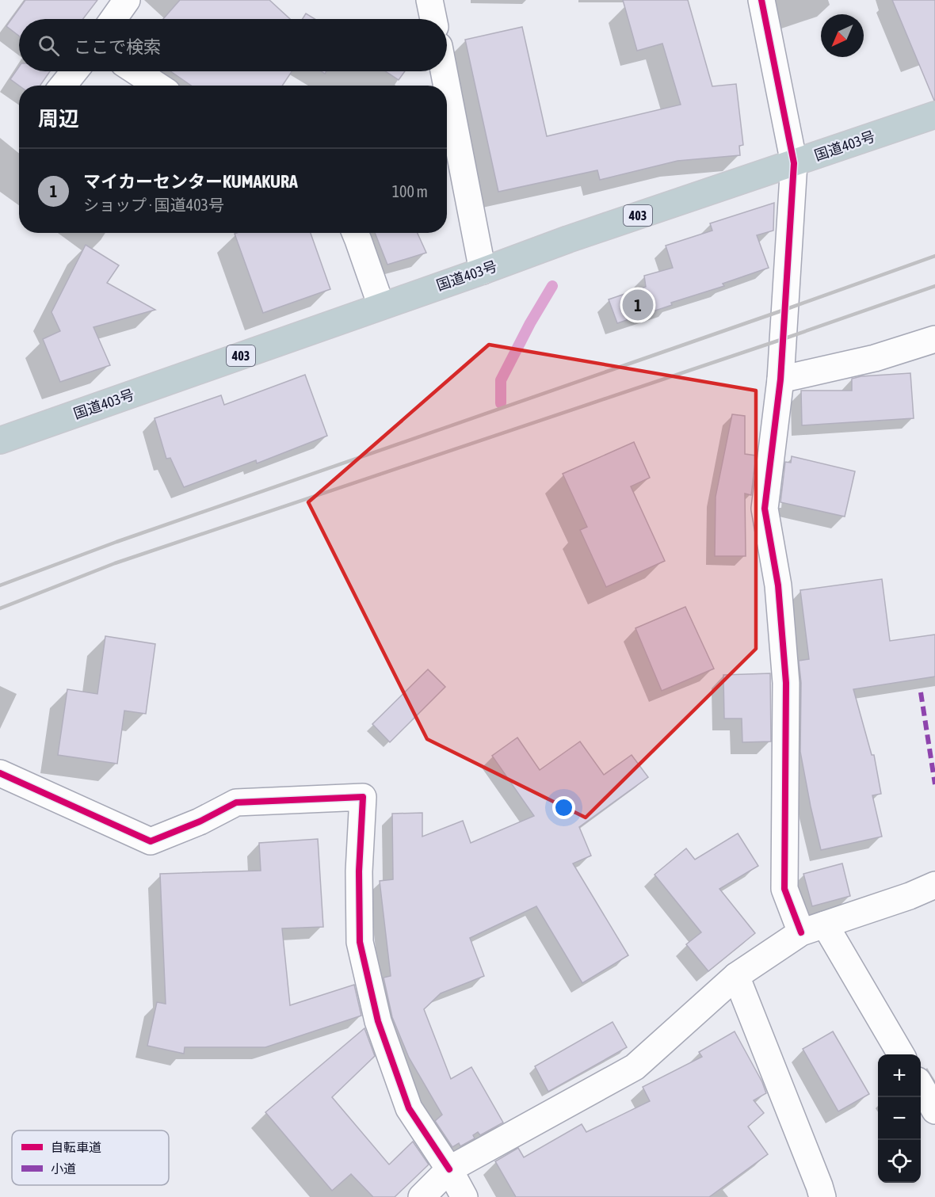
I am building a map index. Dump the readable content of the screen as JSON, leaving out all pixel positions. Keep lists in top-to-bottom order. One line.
{"streets":{"highway":["国道403号","403"]},"legend":["自転車道","小道"],"north":"bottom left","page":{"search":"ここで検索","heading":"周辺","list":[{"mark":"1","name":"マイカーセンターKUMAKURA","note":"ショップ · 国道403号","value":"100 m"}],"pins":"1","map_buttons":["+","−"]}}
